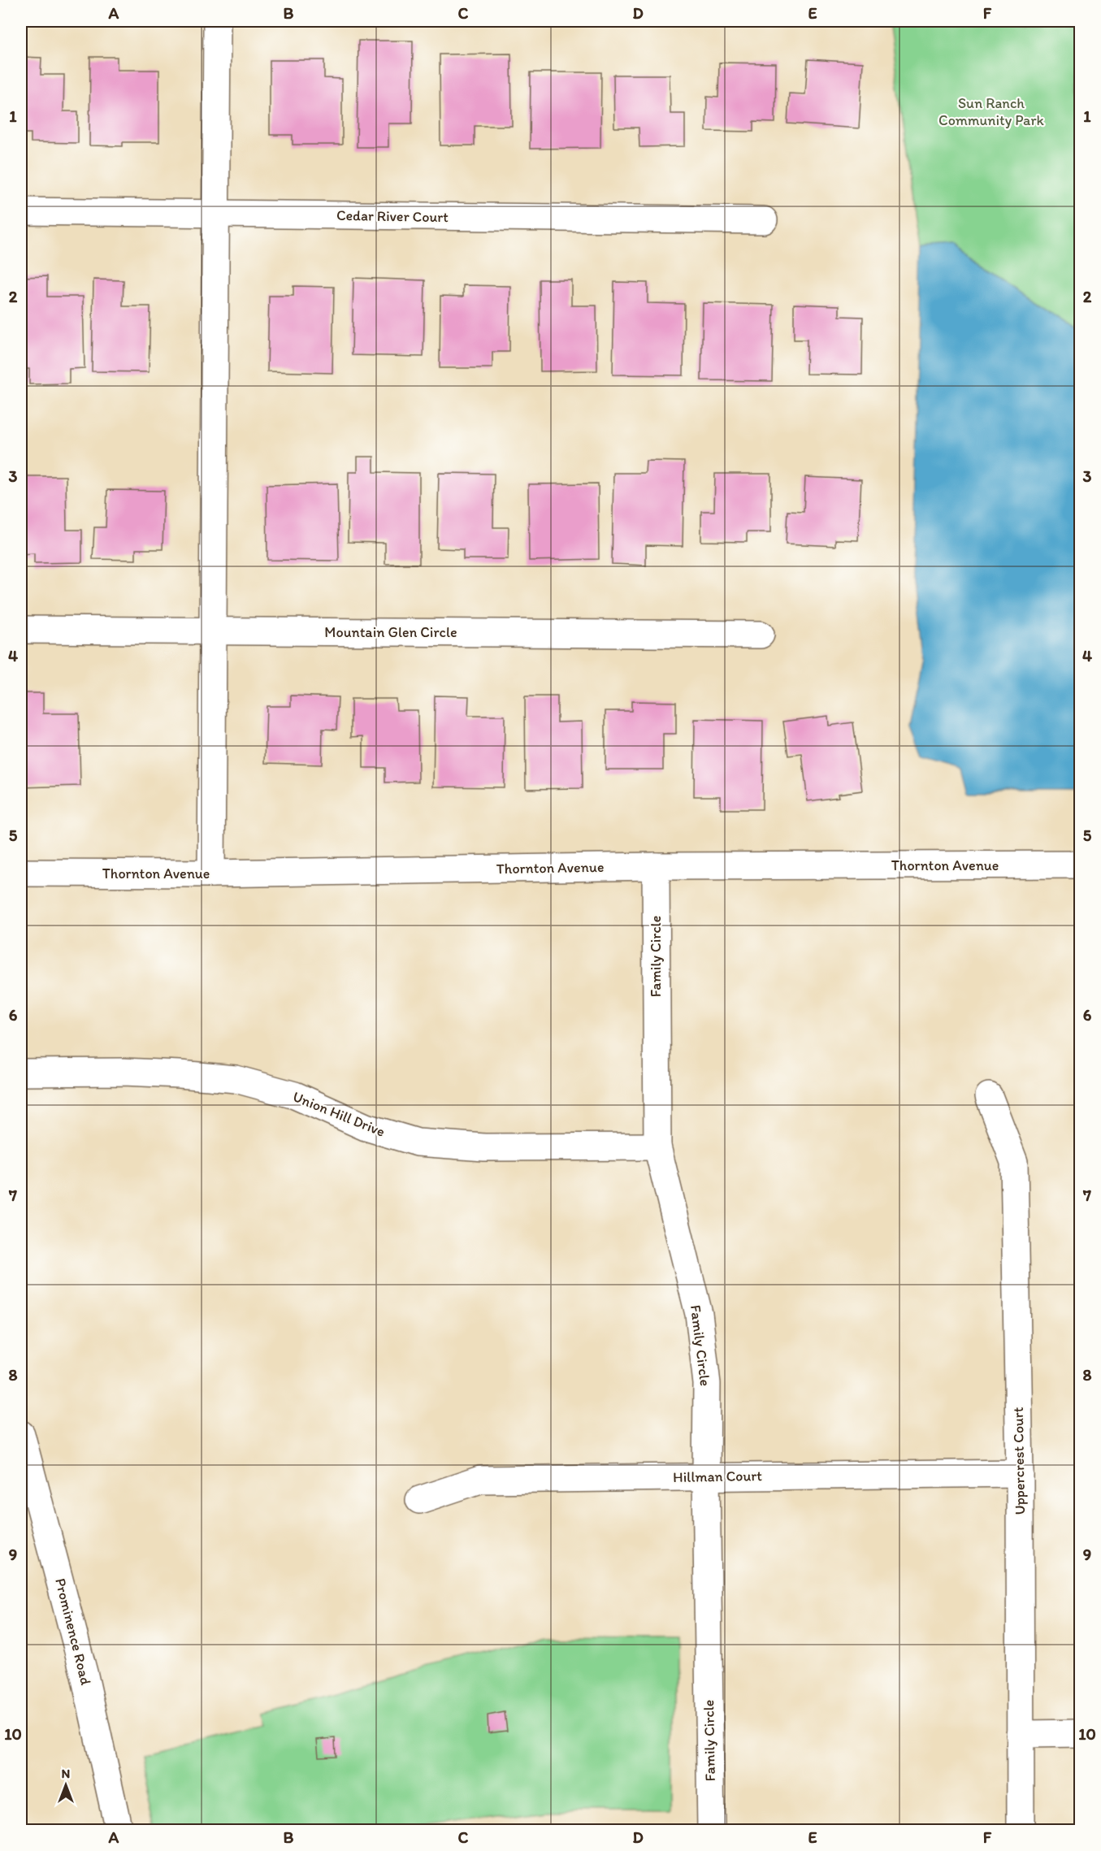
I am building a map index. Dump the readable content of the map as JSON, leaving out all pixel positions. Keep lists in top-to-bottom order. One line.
{"streets":{"street":["Cedar River Court","Mountain Glen Circle","Thornton Avenue","Family Circle","Union Hill Drive","Uppercrest Court","Hillman Court","Prominence Road"]},"crossings":[["Thornton Avenue","Family Circle"],["Family Circle","Union Hill Drive"],["Family Circle","Hillman Court"],["Uppercrest Court","Hillman Court"]],"parks":["Sun Ranch Community Park"],"north":"top","grid":{"columns":["A","B","C","D","E","F"],"rows":["1","2","3","4","5","6","7","8","9","10"]}}
